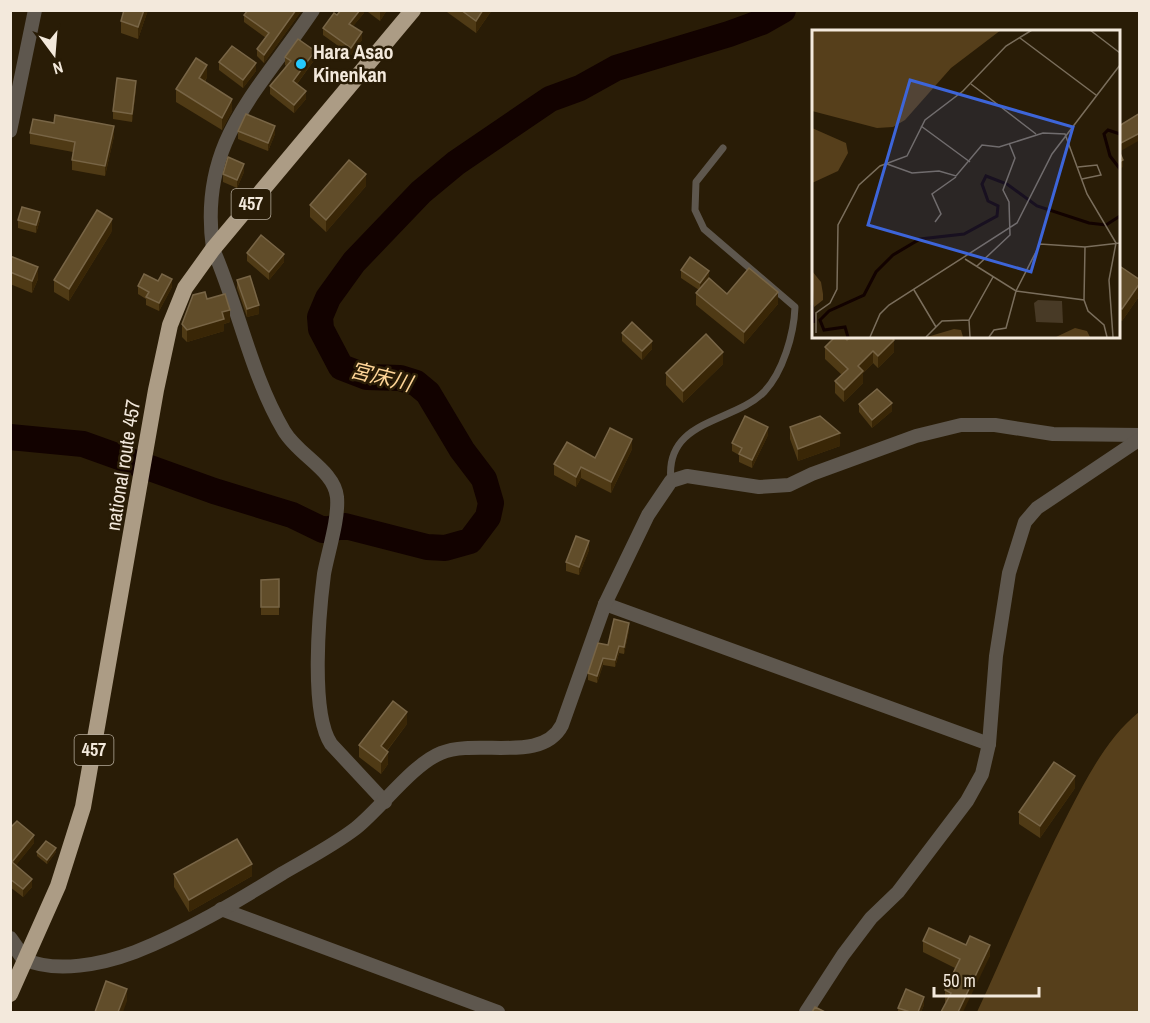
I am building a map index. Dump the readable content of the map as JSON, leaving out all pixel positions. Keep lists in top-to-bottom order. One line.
{"streets":{"highway":["457","national route 457"]},"water":["宮床川"],"places":["Hara Asao Kinenkan"],"scale_bar":"50 m","north":"bottom"}
